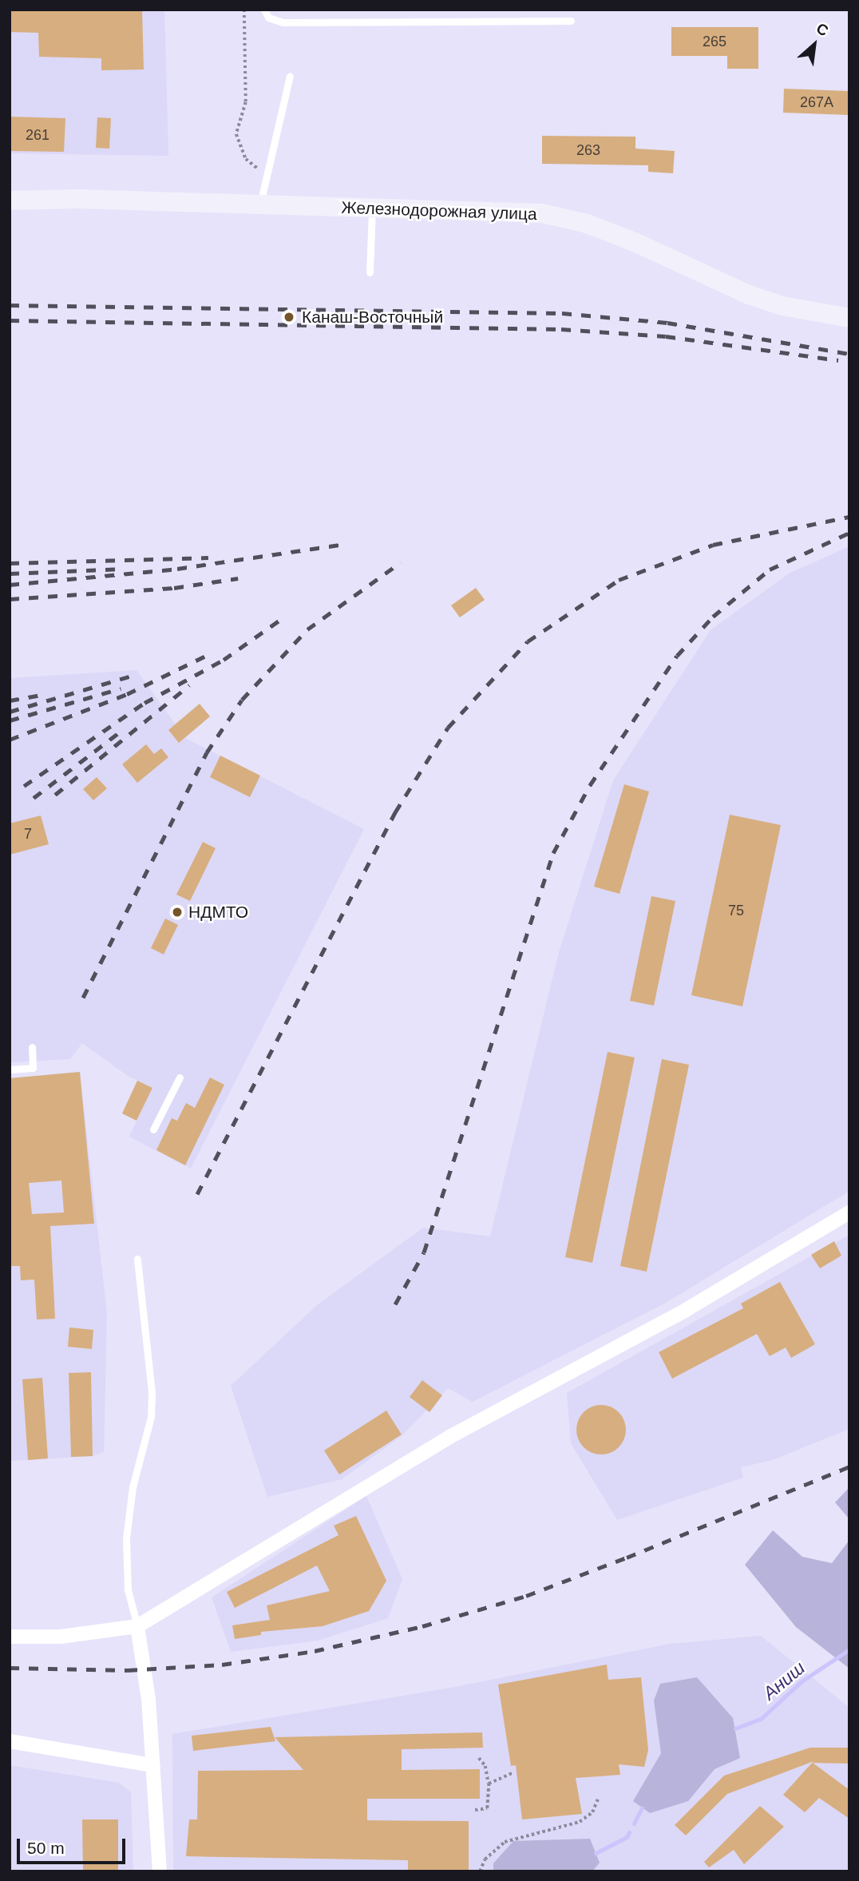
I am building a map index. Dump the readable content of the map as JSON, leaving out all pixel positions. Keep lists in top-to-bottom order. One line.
{"streets":{"street":["Железнодорожная улица"]},"water":["Аниш"],"places":["Канаш-Восточный","НДМТО"],"house_numbers":["265","267А","261","263","7","75"],"scale_bar":"50 m","north":"top right"}
